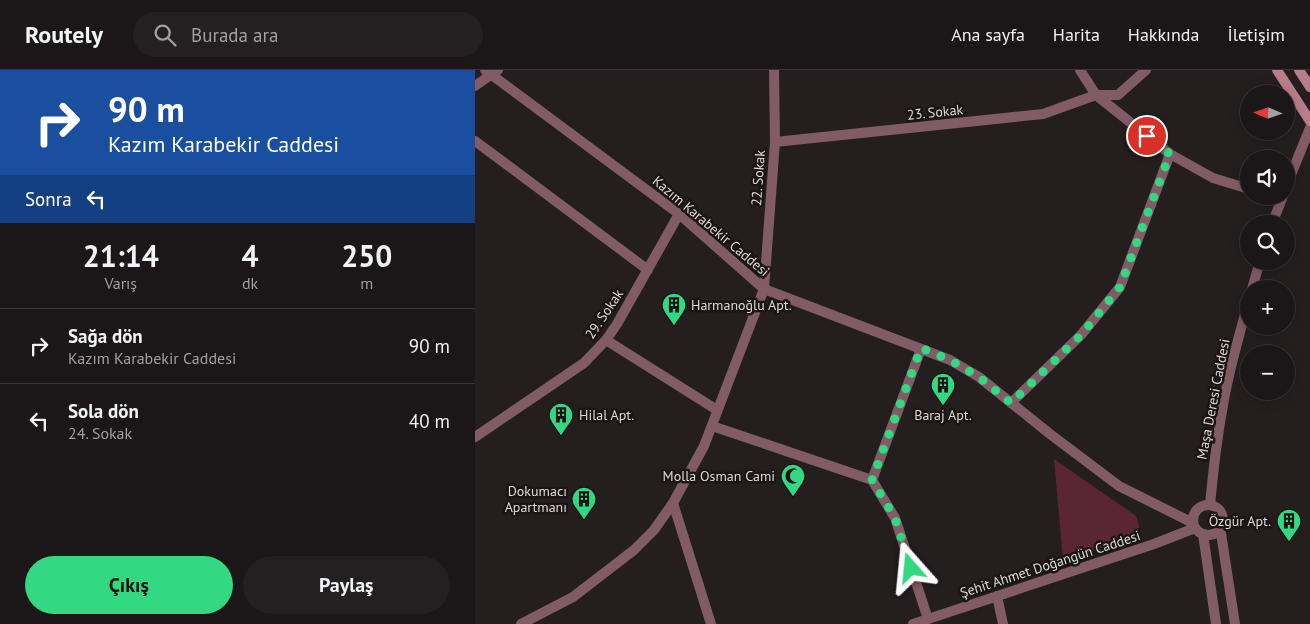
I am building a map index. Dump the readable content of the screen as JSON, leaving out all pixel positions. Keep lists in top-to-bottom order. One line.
{"streets":{"street":["23. Sokak","22. Sokak","Kazım Karabekir Caddesi","29. Sokak","Maşa Deresi Caddesi","Şehit Ahmet Doğangün Caddesi"]},"crossings":[["23. Sokak","22. Sokak"],["22. Sokak","Kazım Karabekir Caddesi"],["Kazım Karabekir Caddesi","29. Sokak"],["Kazım Karabekir Caddesi","Maşa Deresi Caddesi"],["Kazım Karabekir Caddesi","Şehit Ahmet Doğangün Caddesi"],["Maşa Deresi Caddesi","Şehit Ahmet Doğangün Caddesi"]],"places":{"building":["Harmanoğlu Apt.","Baraj Apt.","Hilal Apt.","Dokumacı Apartmanı","Özgür Apt."],"mosque":["Molla Osman Cami"]},"north":"left","page":{"header":"Routely","search":"Burada ara","nav":["Ana sayfa","Harita","Hakkında","İletişim"],"turn":["90 m","Kazım Karabekir Caddesi"],"map_buttons":["+","−"],"then":"Sonra","eta":["21:14","Varış","4","dk","250","m"],"list":[{"name":"Sağa dön","note":"Kazım Karabekir Caddesi","value":"90 m"},{"name":"Sola dön","note":"24. Sokak","value":"40 m"}],"buttons":["Çıkış","Paylaş"]}}
